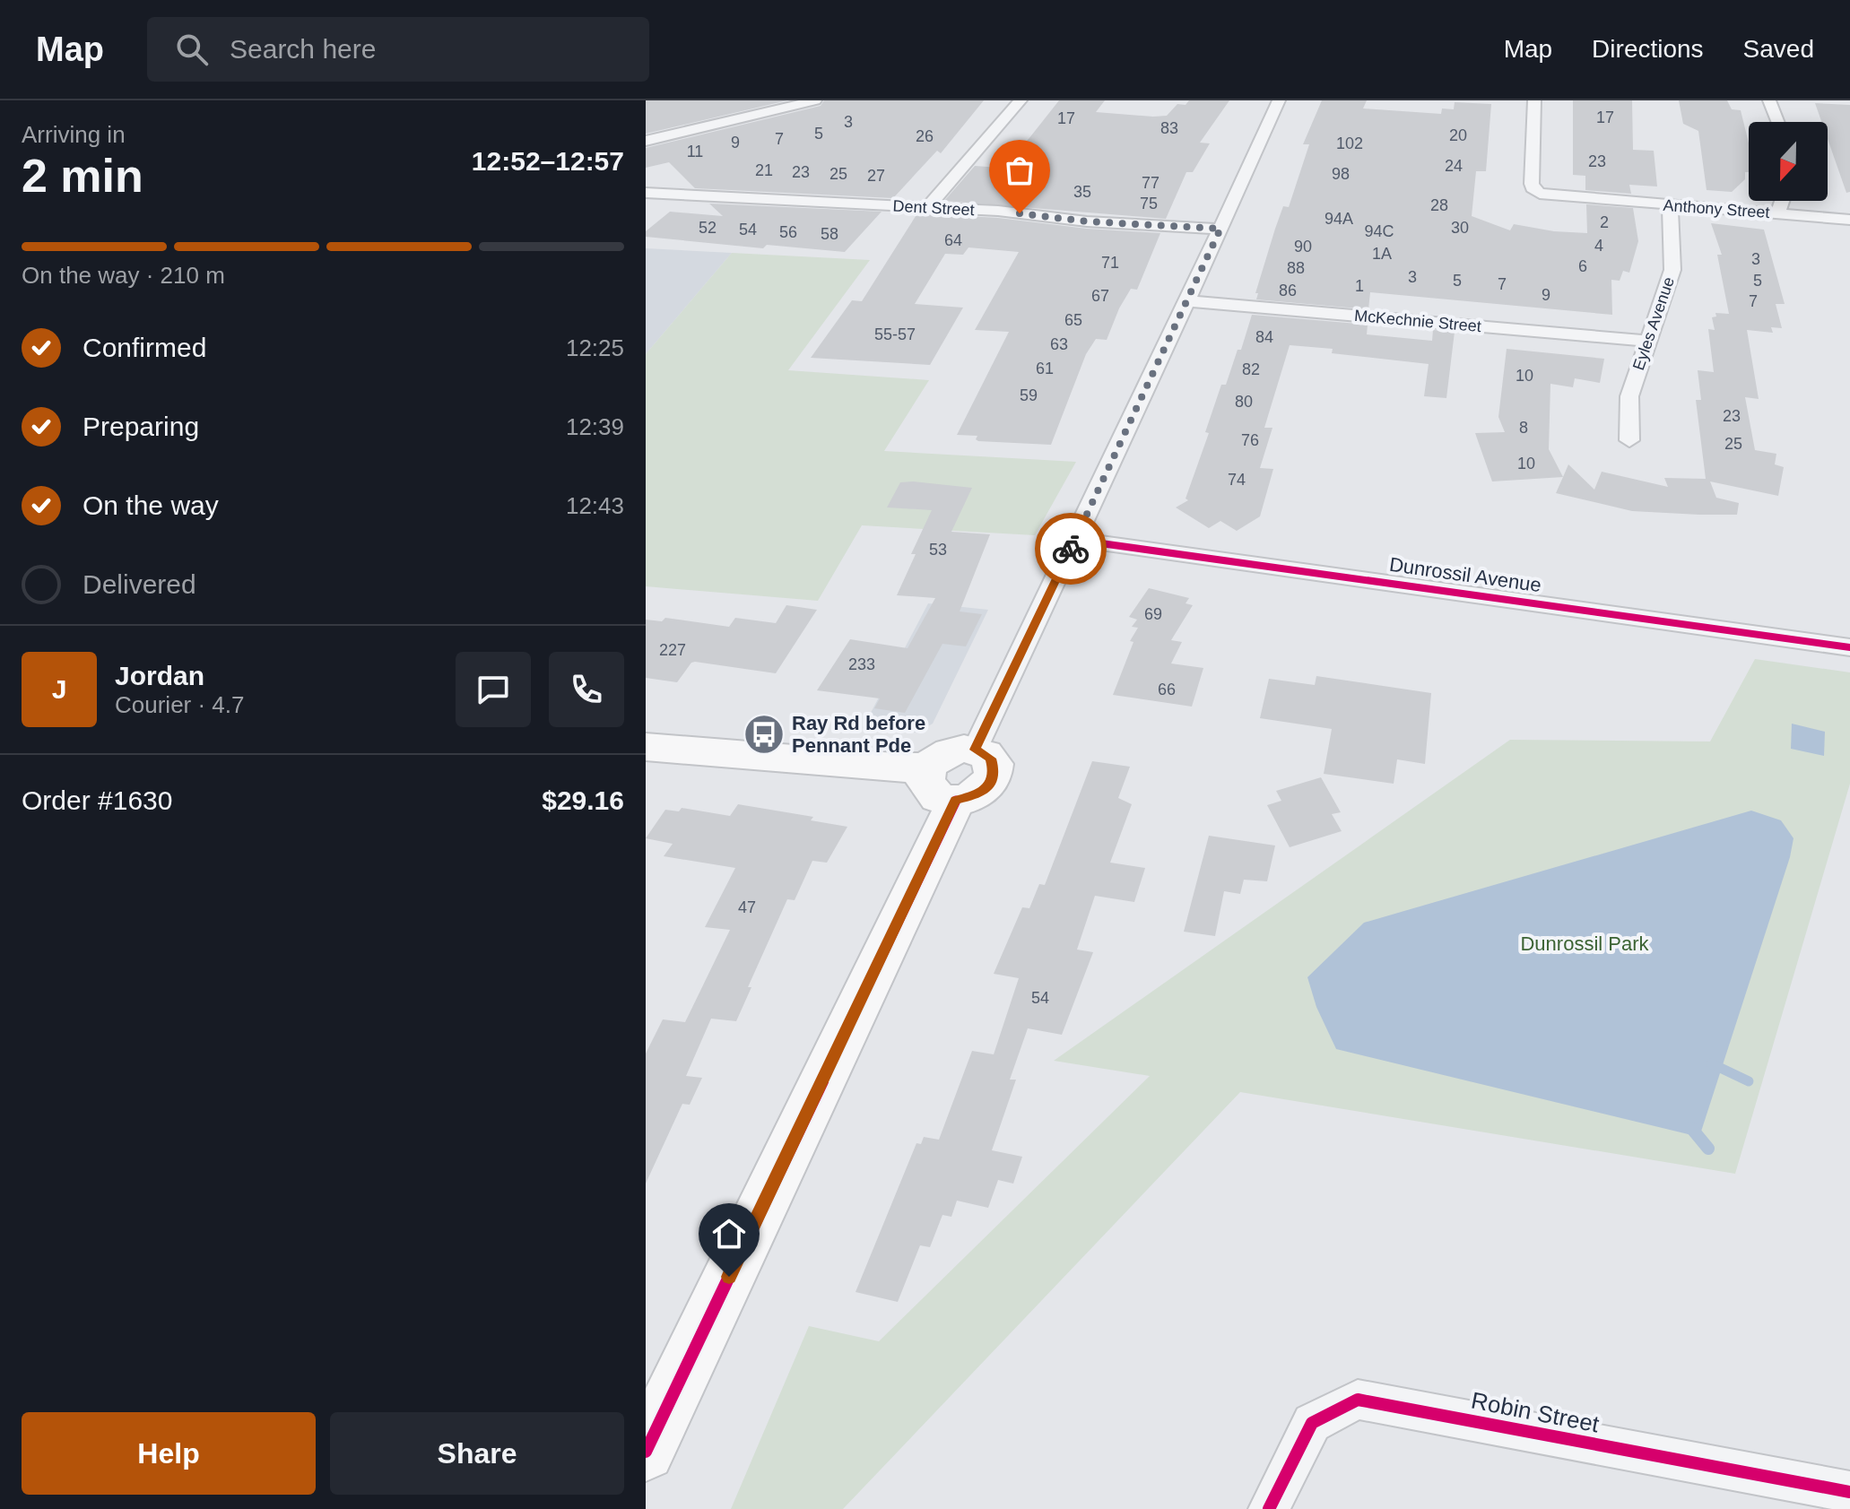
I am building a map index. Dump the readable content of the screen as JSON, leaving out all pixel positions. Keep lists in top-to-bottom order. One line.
{"streets":{"street":["Dent Street","Anthony Street","McKechnie Street","Eyles Avenue","Dunrossil Avenue","Robin Street"]},"crossings":[["Anthony Street","Eyles Avenue"],["McKechnie Street","Eyles Avenue"]],"parks":["Dunrossil Park"],"places":{"bus stop":["Ray Rd before Pennant Pde"]},"house_numbers":["17","17","3","83","5","20","26","7","9","102","11","23","24","21","23","25","98","27","77","35","75","28","94A","2","52","30","54","94C","56","58","64","4","90","1A","3","71","6","88","3","5","5","7","1","86","9","67","7","65","55-57","84","63","61","82","10","59","80","23","8","76","25","10","74","53","69","227","233","66","47","54"],"north":"bottom","page":{"header":"Map","search":"Search here","nav":["Map","Directions","Saved"],"heading":["2 min","Arriving in","12:52–12:57"],"panel":["Jordan","Courier · 4.7","Order #1630","$29.16"],"bar":"On the way · 210 m","list":[["Confirmed","12:25"],["Preparing","12:39"],["On the way","12:43"],"Delivered"],"round":"J","buttons":["Help","Share"]}}
